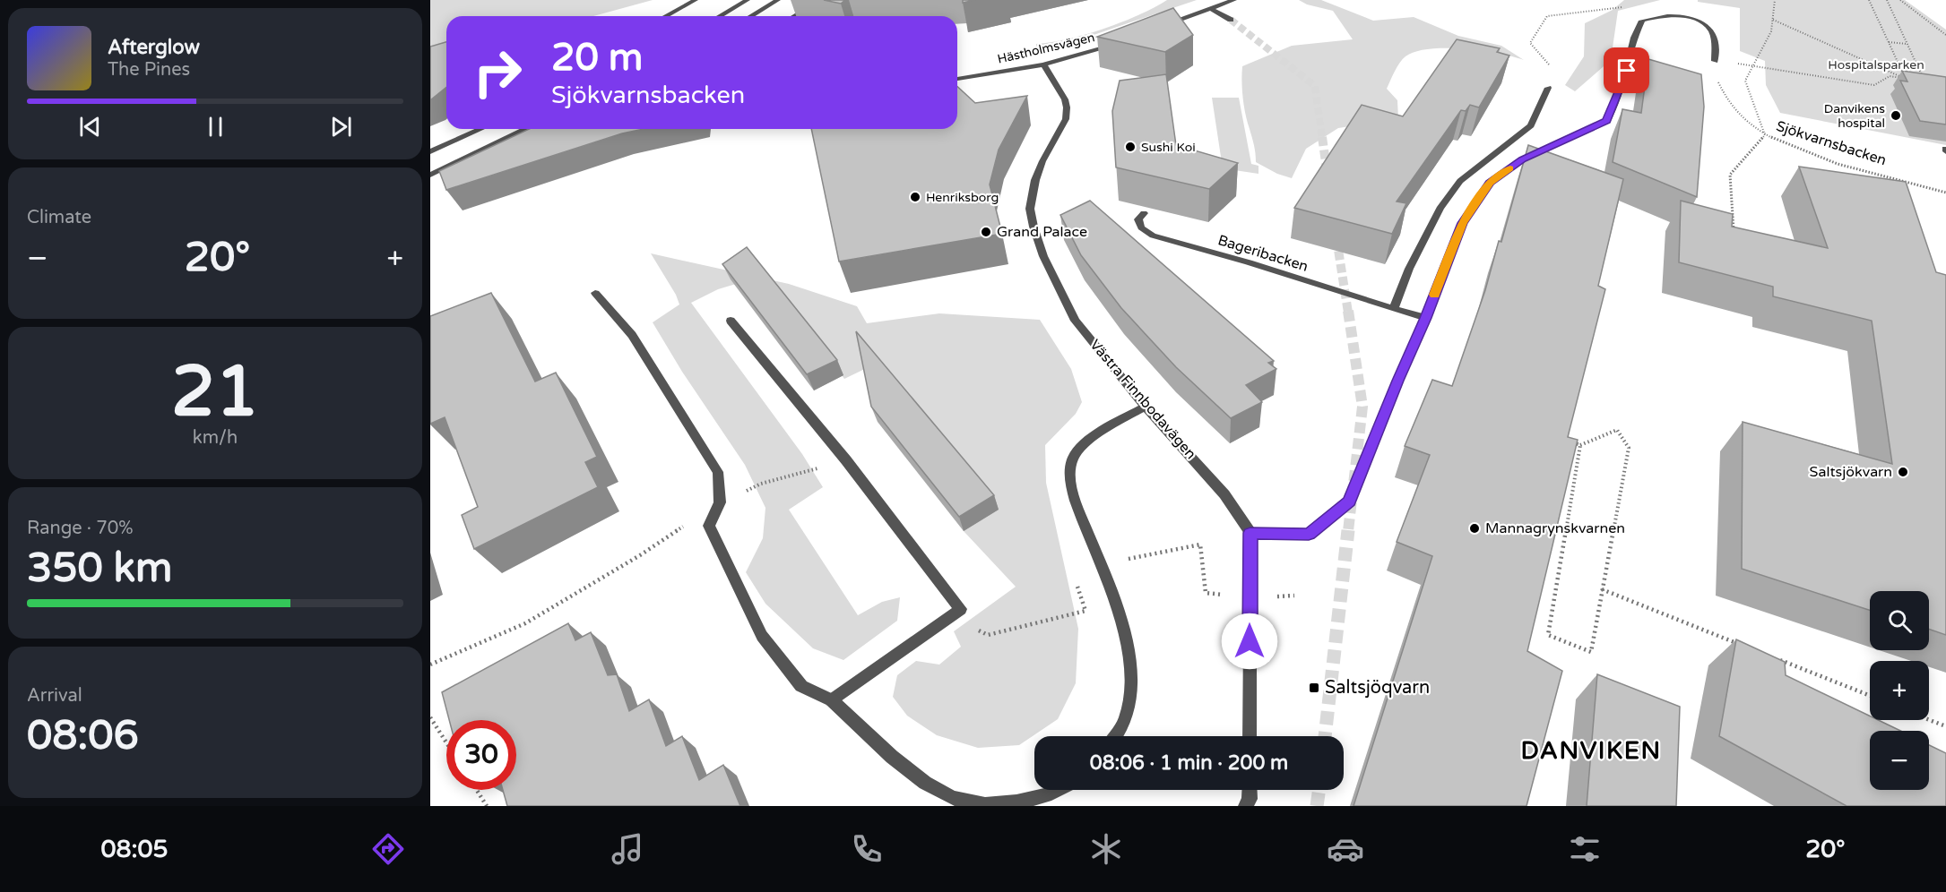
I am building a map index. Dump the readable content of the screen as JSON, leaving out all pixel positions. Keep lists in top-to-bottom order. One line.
{"streets":{"street":["Hästholmsvägen","Bageribacken","Västra Finnbodavägen"],"path":["Sjökvarnsbacken"]},"crossings":[["Hästholmsvägen","Västra Finnbodavägen"]],"districts":["DANVIKEN"],"parks":["Hospitalsparken"],"places":{"other":["Danvikens hospital","Sushi Koi","Henriksborg","Grand Palace","Saltsjökvarn","Mannagrynskvarnen"],"transit":["Saltsjöqvarn"]},"page":{"turn":["20 m","Sjökvarnsbacken"],"song":["Afterglow","The Pines"],"tile":["Climate",["21","km/h"],["Range · 70%","350 km"],["Arrival","08:06"]],"heat":["−","20°","+"],"map_buttons":["+","−"],"limit":"30","trip":"08:06 · 1 min · 200 m","tabs":["08:05","20°"]}}
